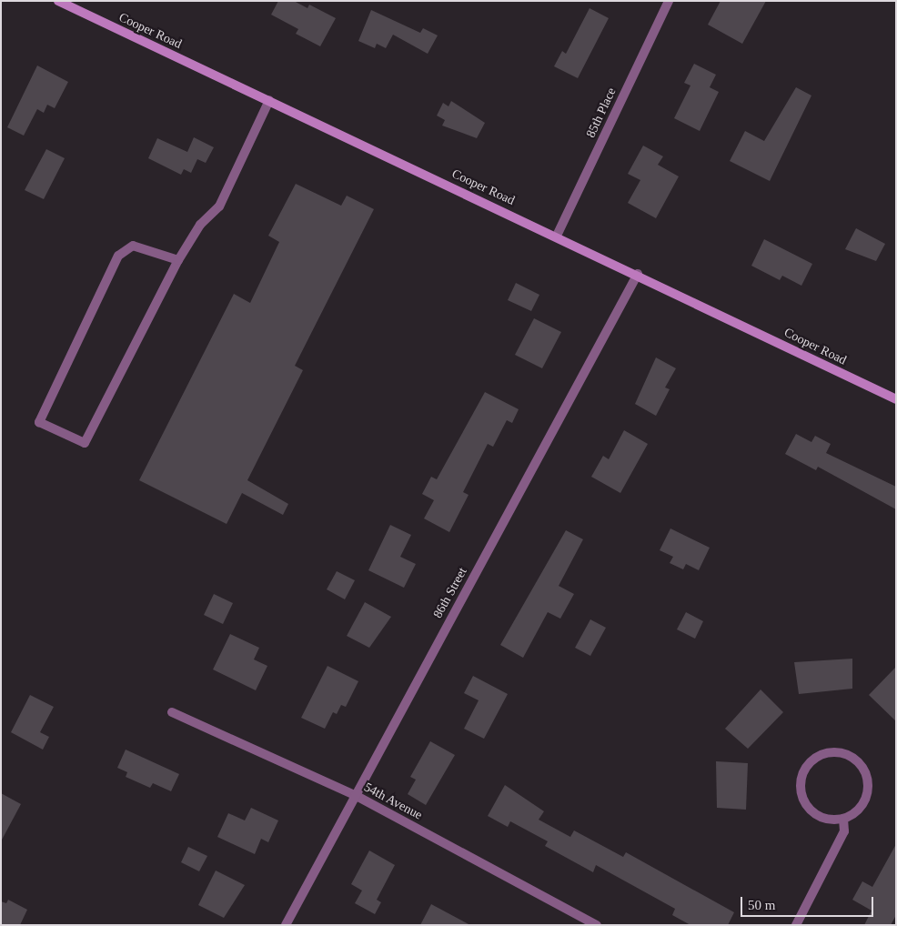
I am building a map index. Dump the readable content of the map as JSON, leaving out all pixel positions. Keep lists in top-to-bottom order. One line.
{"streets":{"street":["Cooper Road","85th Place","86th Street","54th Avenue"]},"crossings":[["Cooper Road","85th Place"],["Cooper Road","86th Street"],["86th Street","54th Avenue"]],"scale_bar":"50 m"}
